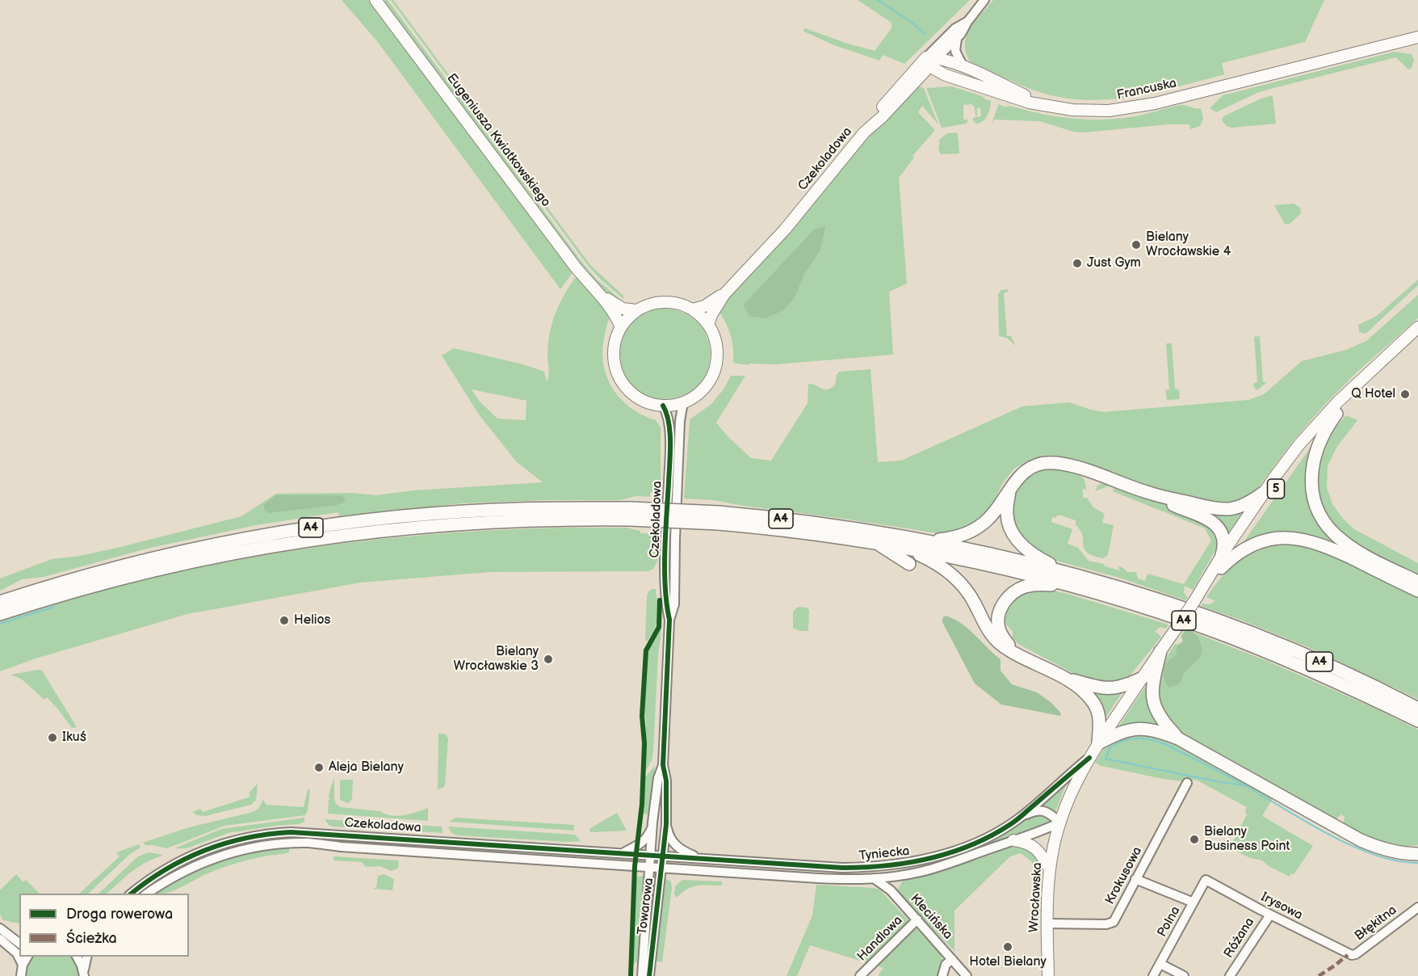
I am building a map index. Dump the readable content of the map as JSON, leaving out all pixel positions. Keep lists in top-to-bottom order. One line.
{"streets":{"highway":["A4","А4"],"main road":["Francuska","Eugeniusza Kwiatkowskiego","Czekoladowa","5","Wrocławska"],"street":["Tyniecka","Krokusowa","Towarowa","Irysowa","Klecińska","Polna","Błękitna","Różana","Handlowa"]},"crossings":[["Eugeniusza Kwiatkowskiego","Czekoladowa"],["Czekoladowa","Tyniecka"],["Czekoladowa","Towarowa"],["5","Wrocławska"],["A4","А4"],["Tyniecka","Wrocławska"],["Tyniecka","Towarowa"],["Tyniecka","Klecińska"],["Krokusowa","Wrocławska"],["Irysowa","Polna"],["Irysowa","Błękitna"],["Irysowa","Różana"],["Klecińska","Handlowa"]],"places":["Bielany Wrocławskie 4","Just Gym","Q Hotel","Helios","Bielany Wrocławskie 3","Ikuś","Aleja Bielany","Bielany Business Point","Hotel Bielany"],"legend":["Droga rowerowa","Ścieżka"]}
